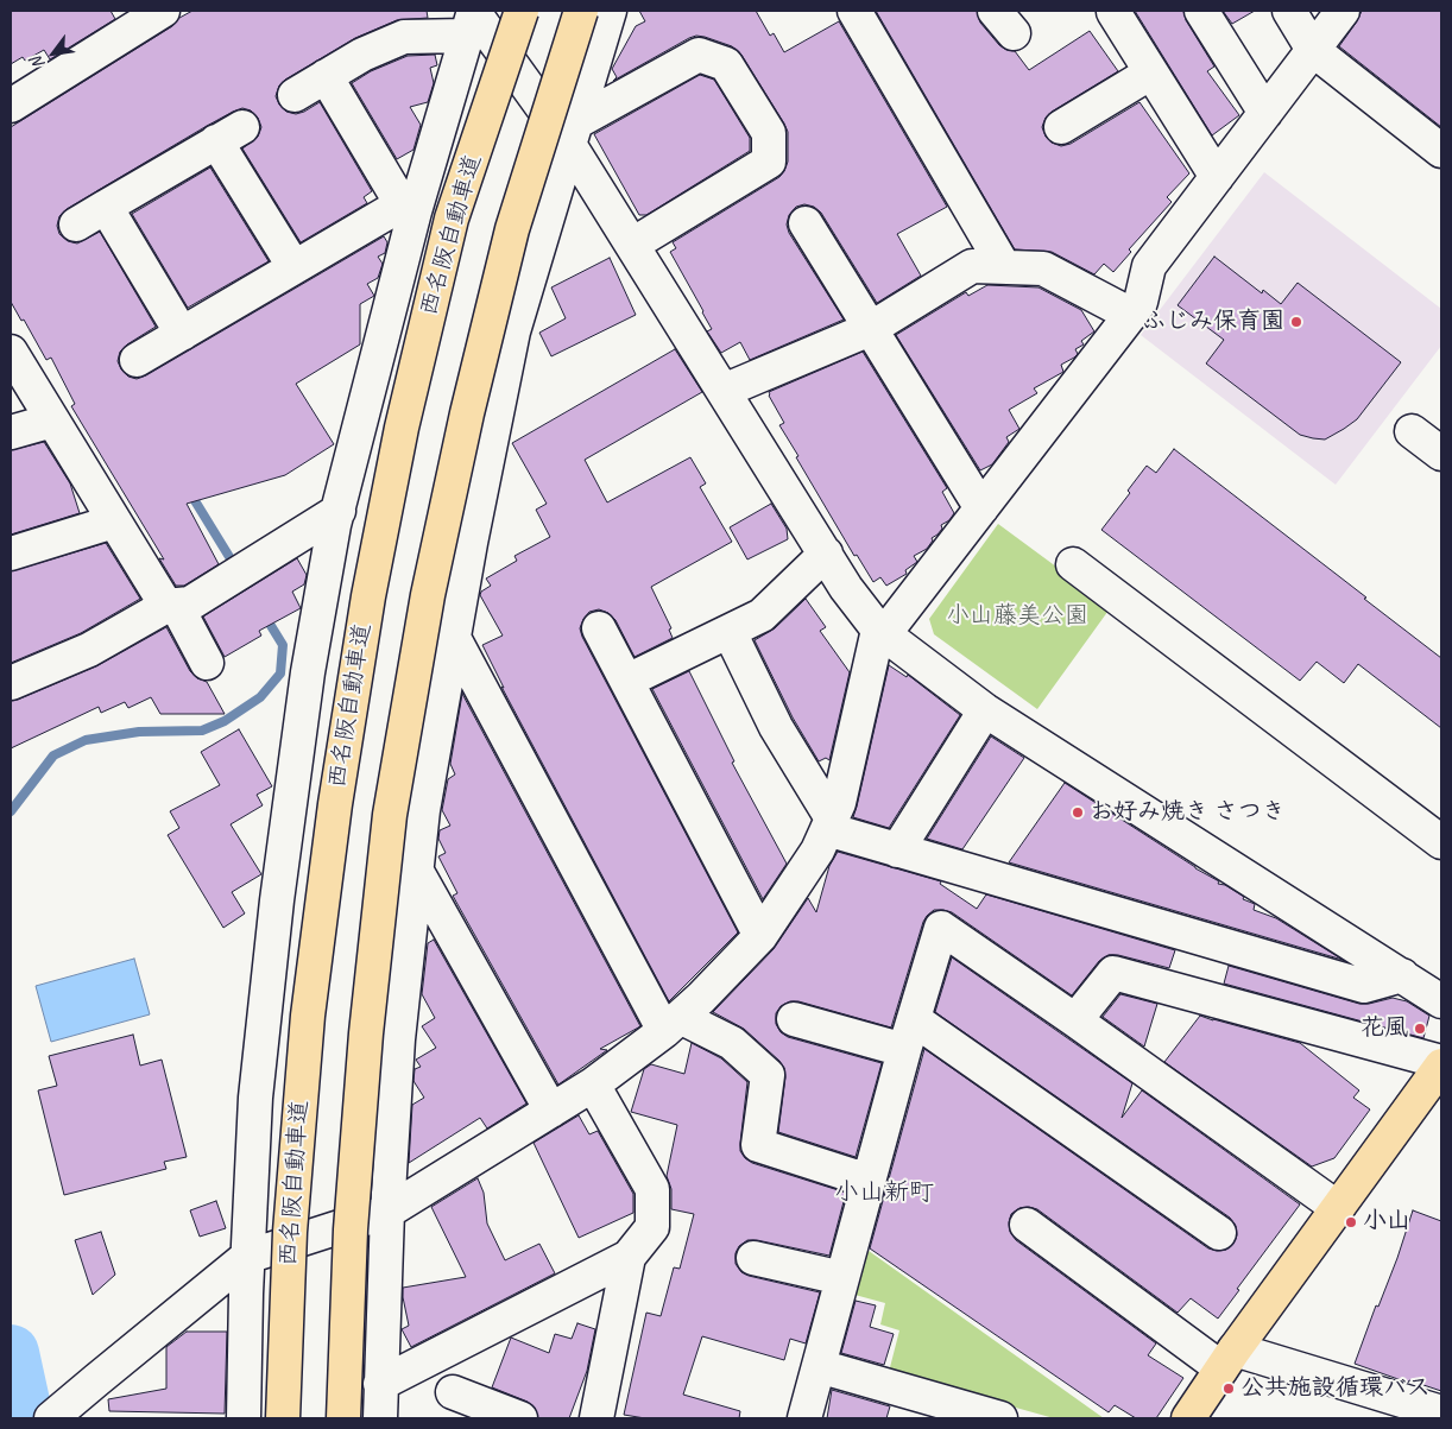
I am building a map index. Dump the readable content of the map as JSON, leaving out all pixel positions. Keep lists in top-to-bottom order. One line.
{"streets":{"main road":["西名阪自動車道"]},"districts":["小山新町"],"parks":["小山藤美公園"],"places":["ふじみ保育園","お好み焼き さつき","花風","小山","公共施設循環バス"],"north":"bottom left"}
